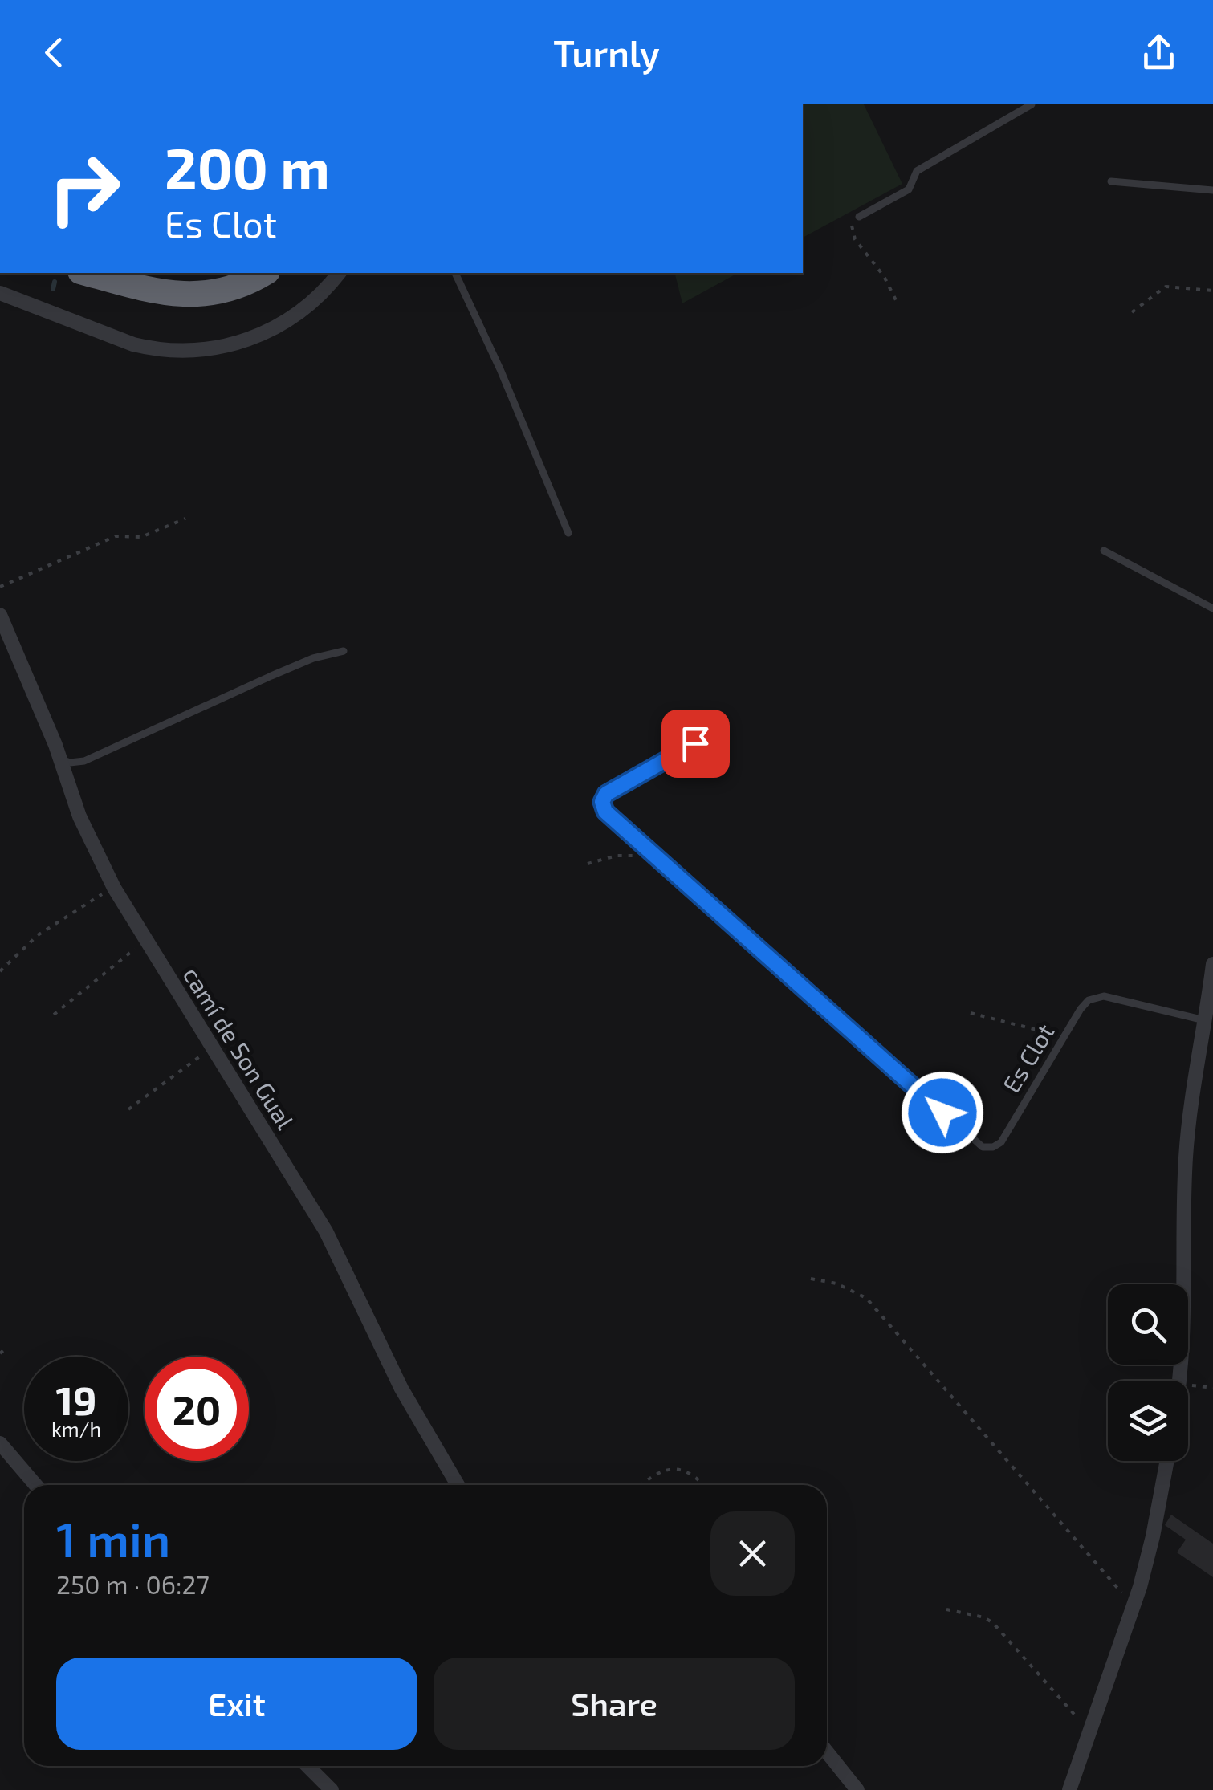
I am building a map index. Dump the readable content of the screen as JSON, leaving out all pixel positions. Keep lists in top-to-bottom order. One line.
{"streets":{"street":["camí de Son Gual"],"lane":["Es Clot"]},"page":{"header":"Turnly","turn":["200 m","Es Clot"],"speed":"19 km/h","limit":"20","heading":["1 min","250 m · 06:27"],"buttons":["Exit","Share"]}}
